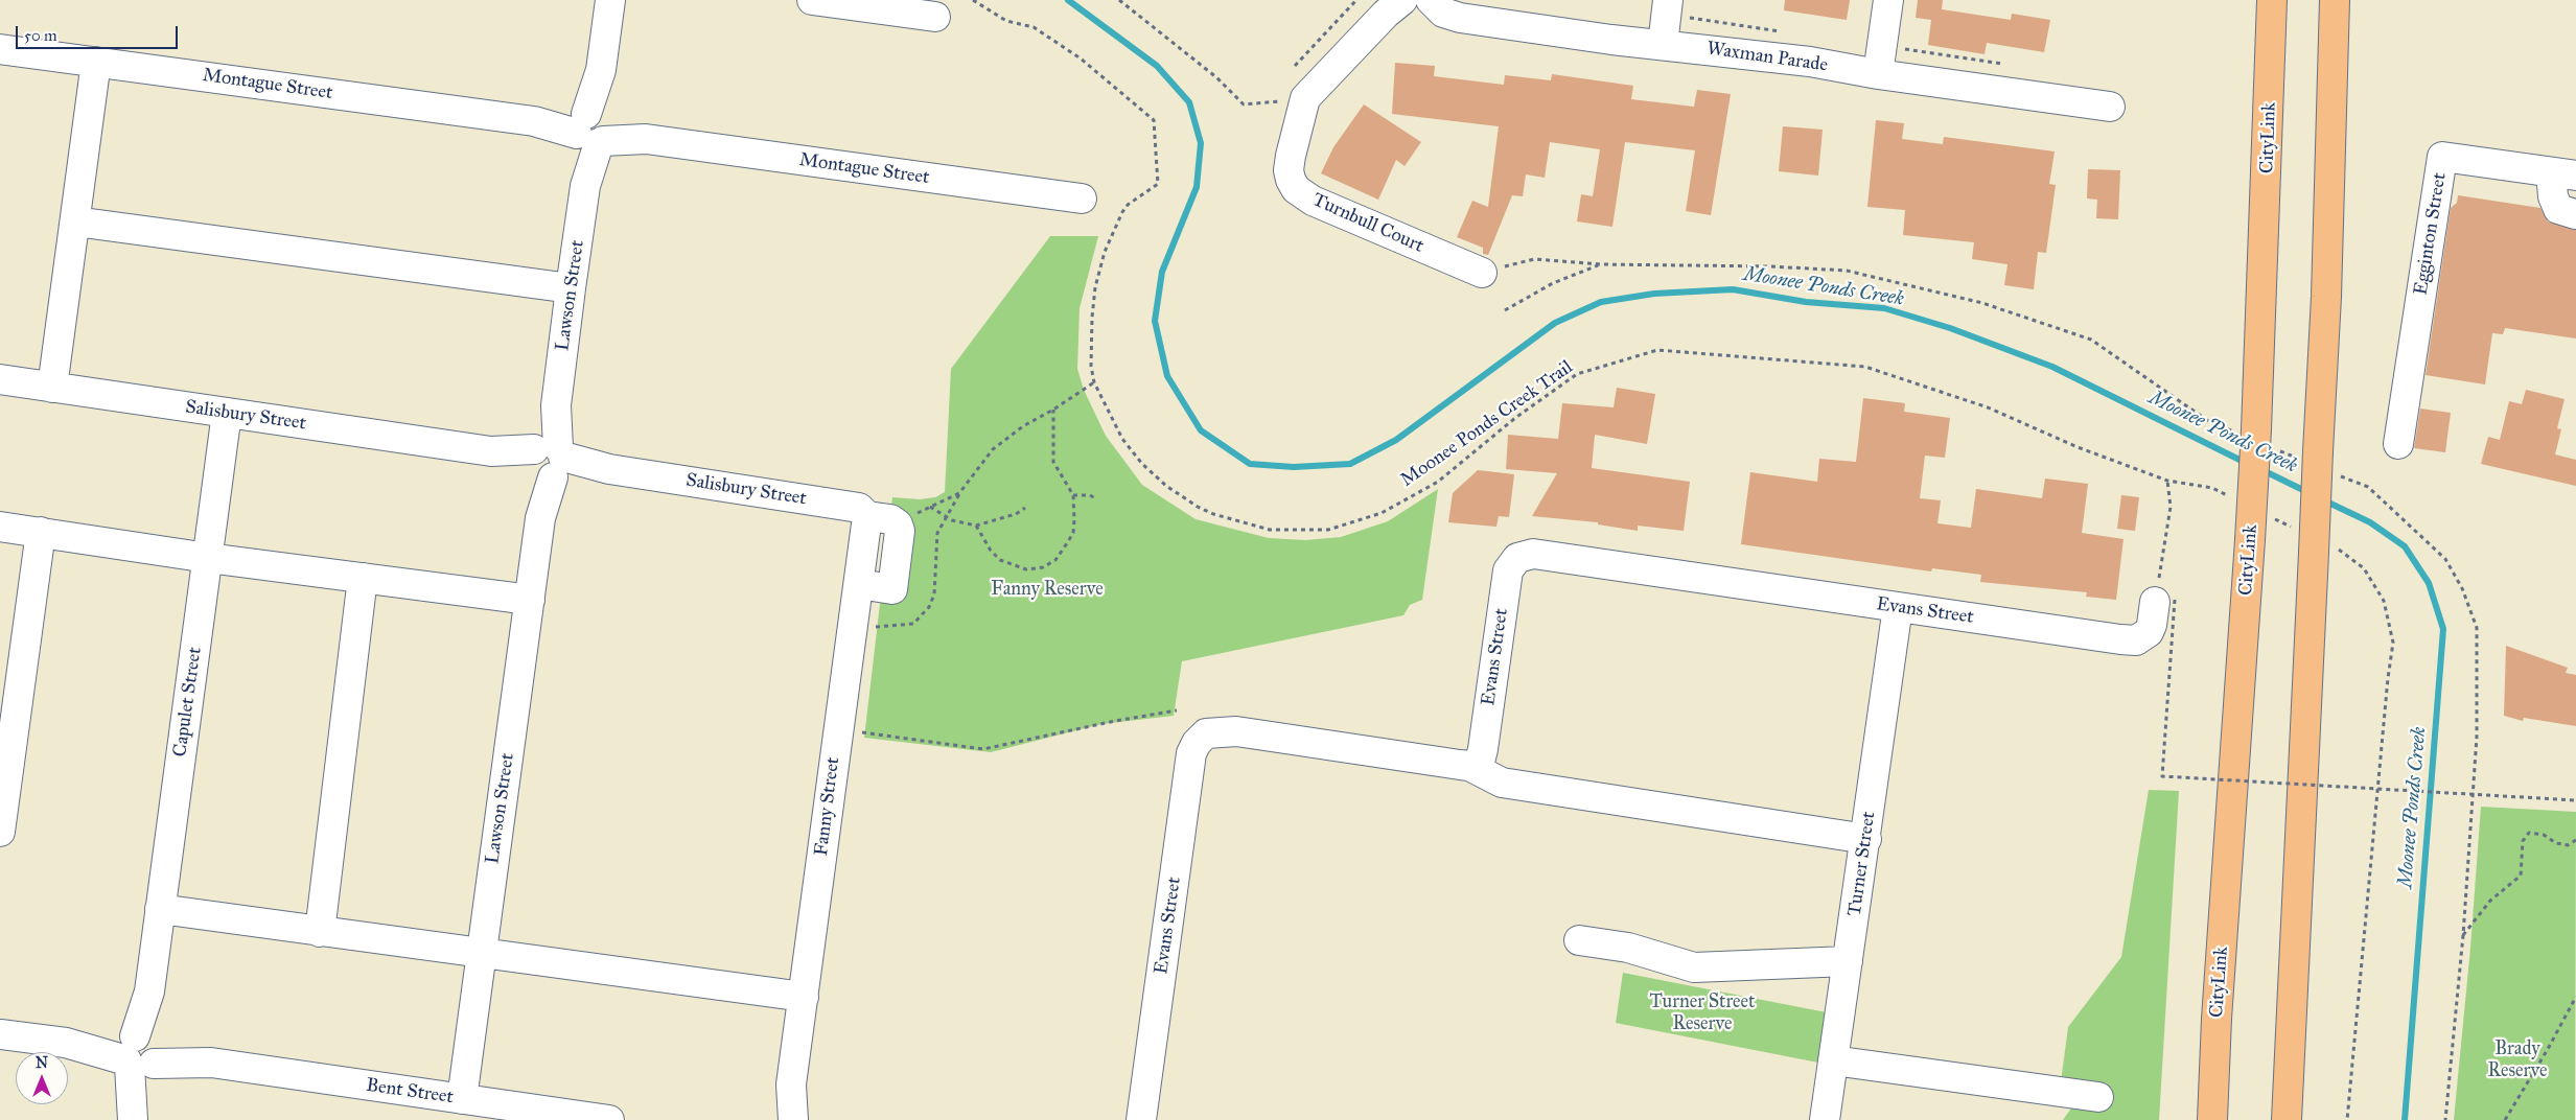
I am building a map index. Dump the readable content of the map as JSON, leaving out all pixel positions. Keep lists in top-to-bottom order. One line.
{"streets":{"highway":["CityLink"],"street":["Waxman Parade","Montague Street","Turnbull Court","Egginton Street","Lawson Street","Salisbury Street","Evans Street","Capulet Street","Fanny Street","Turner Street","Bent Street"],"path":["Moonee Ponds Creek Trail"]},"crossings":[["Montague Street","Lawson Street"],["Lawson Street","Salisbury Street"],["Lawson Street","Bent Street"],["Salisbury Street","Capulet Street"],["Salisbury Street","Fanny Street"],["Evans Street","Turner Street"],["Capulet Street","Bent Street"]],"water":["Moonee Ponds Creek"],"parks":["Fanny Reserve","Turner Street Reserve","Brady Reserve"],"scale_bar":"50 m","north":"top"}
